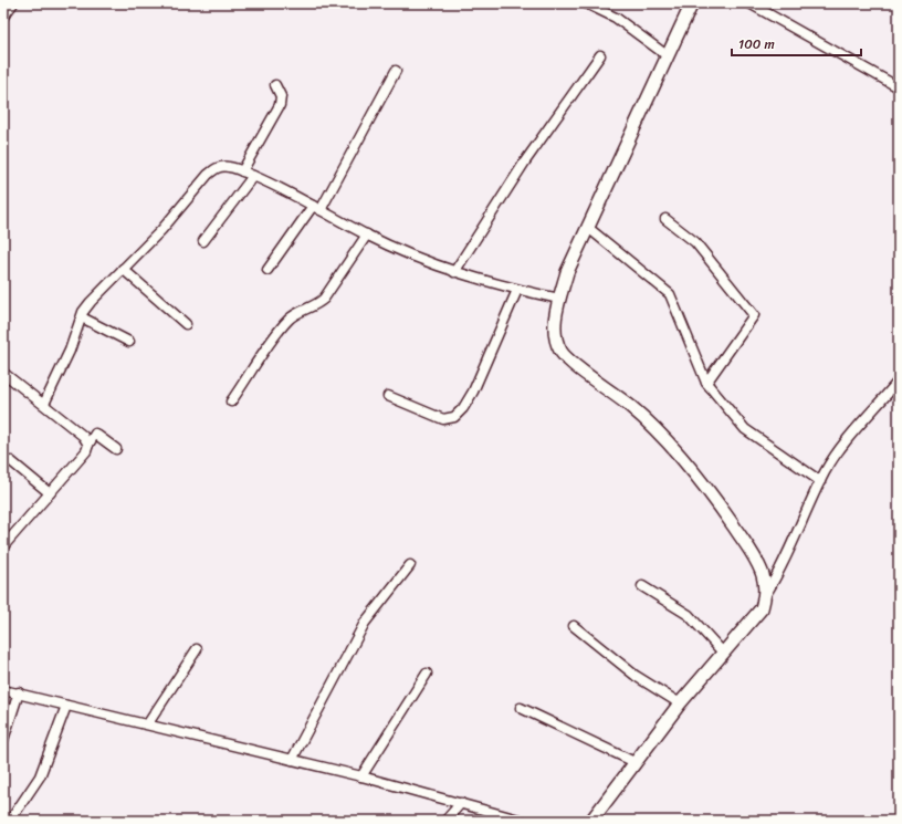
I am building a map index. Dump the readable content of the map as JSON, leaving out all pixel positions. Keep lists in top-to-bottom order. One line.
{"scale_bar":"100 m"}
